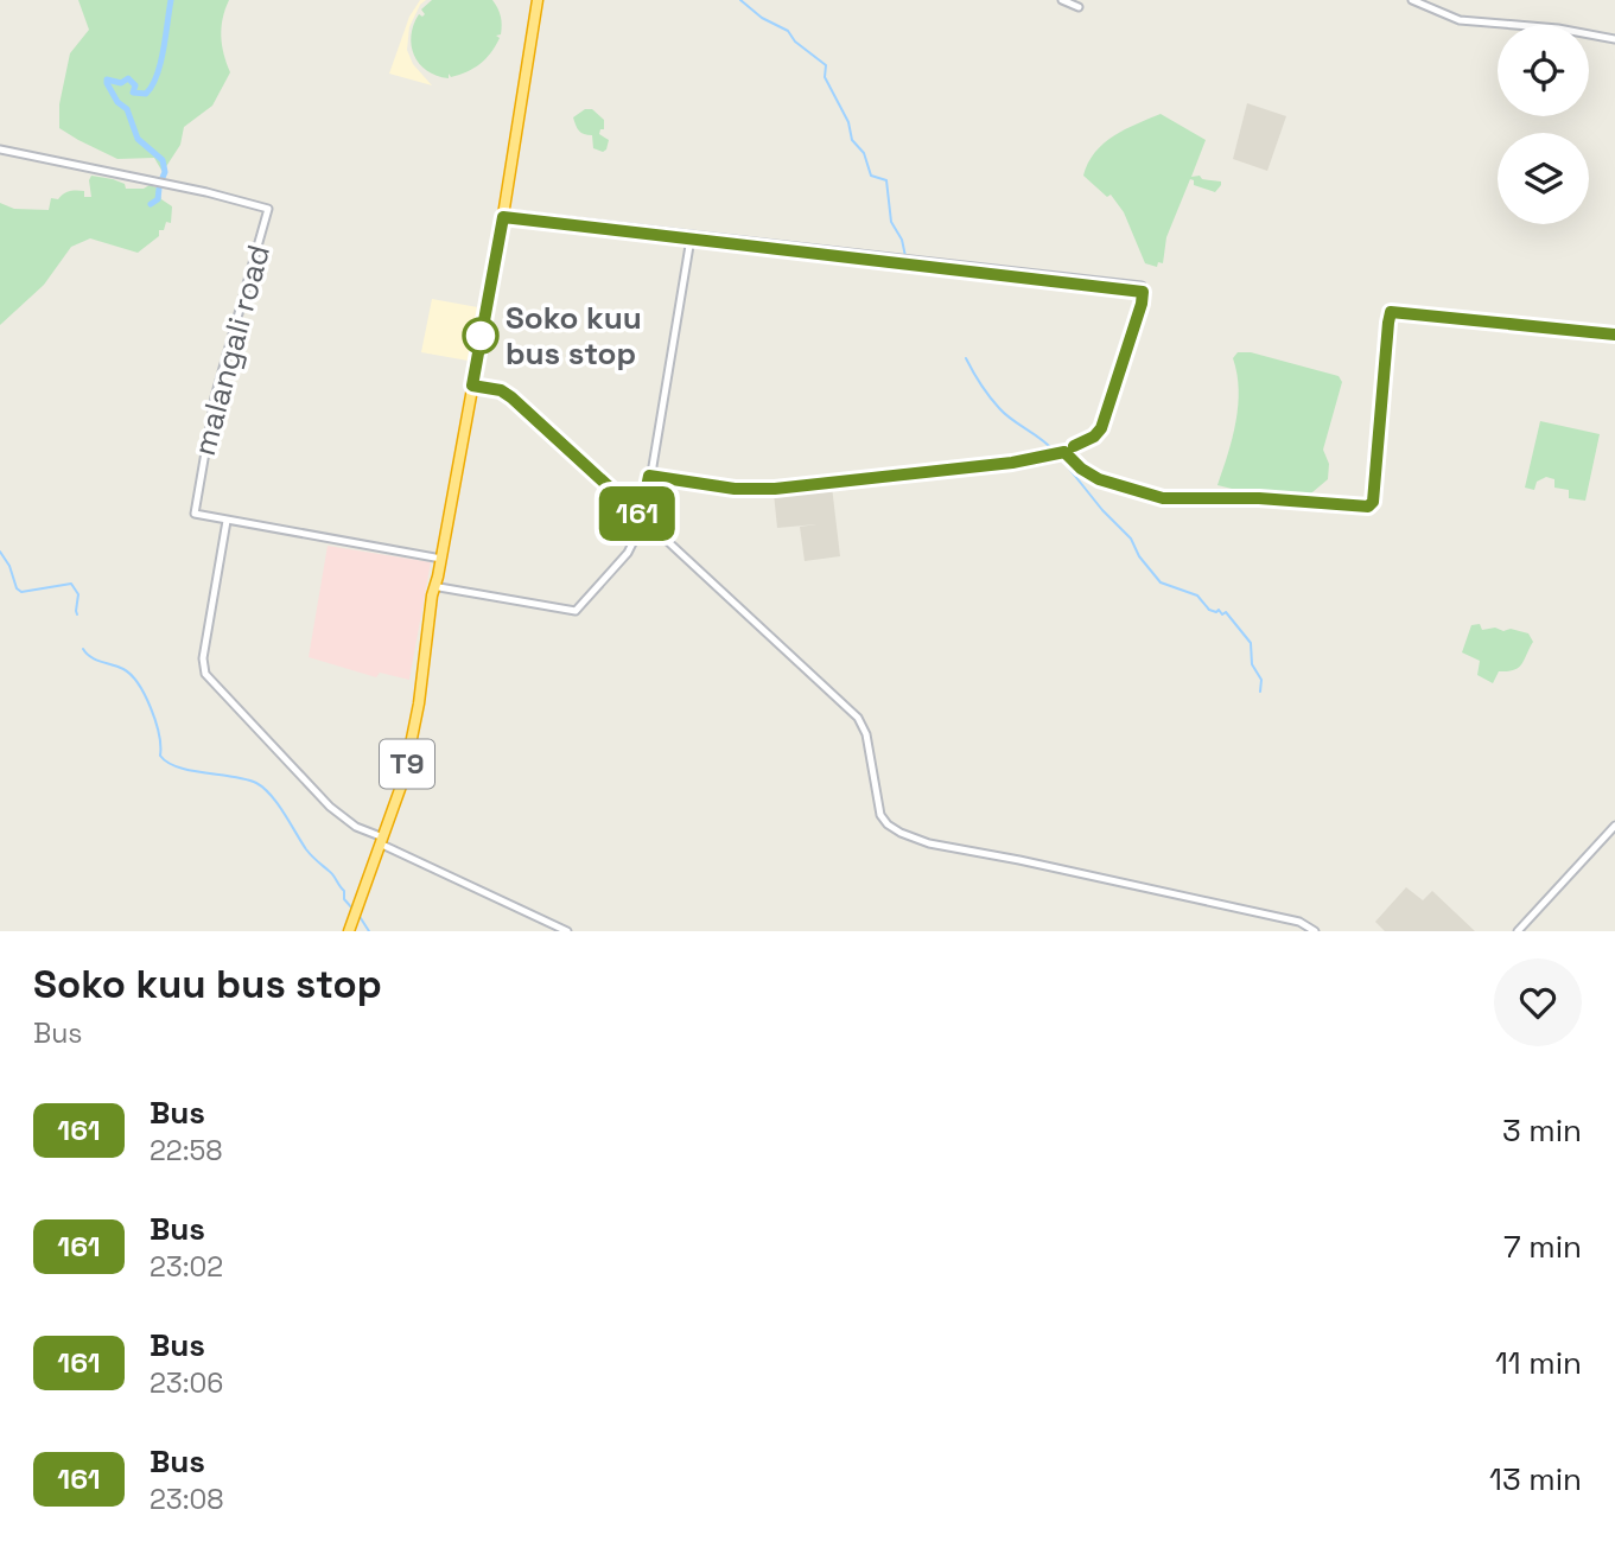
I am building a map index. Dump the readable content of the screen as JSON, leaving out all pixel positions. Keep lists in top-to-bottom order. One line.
{"streets":{"highway":["T9"],"street":["malangali road"]},"crossings":[["malangali road","T9"]],"places":["Soko kuu bus stop"],"lines":["bus line 161"],"page":{"on_map":"161","heading":["Soko kuu bus stop","Bus"],"list":[{"mark":"161","name":"Bus","note":"22:58","value":"3 min"},{"mark":"161","name":"Bus","note":"23:02","value":"7 min"},{"mark":"161","name":"Bus","note":"23:06","value":"11 min"},{"mark":"161","name":"Bus","note":"23:08","value":"13 min"}]}}
